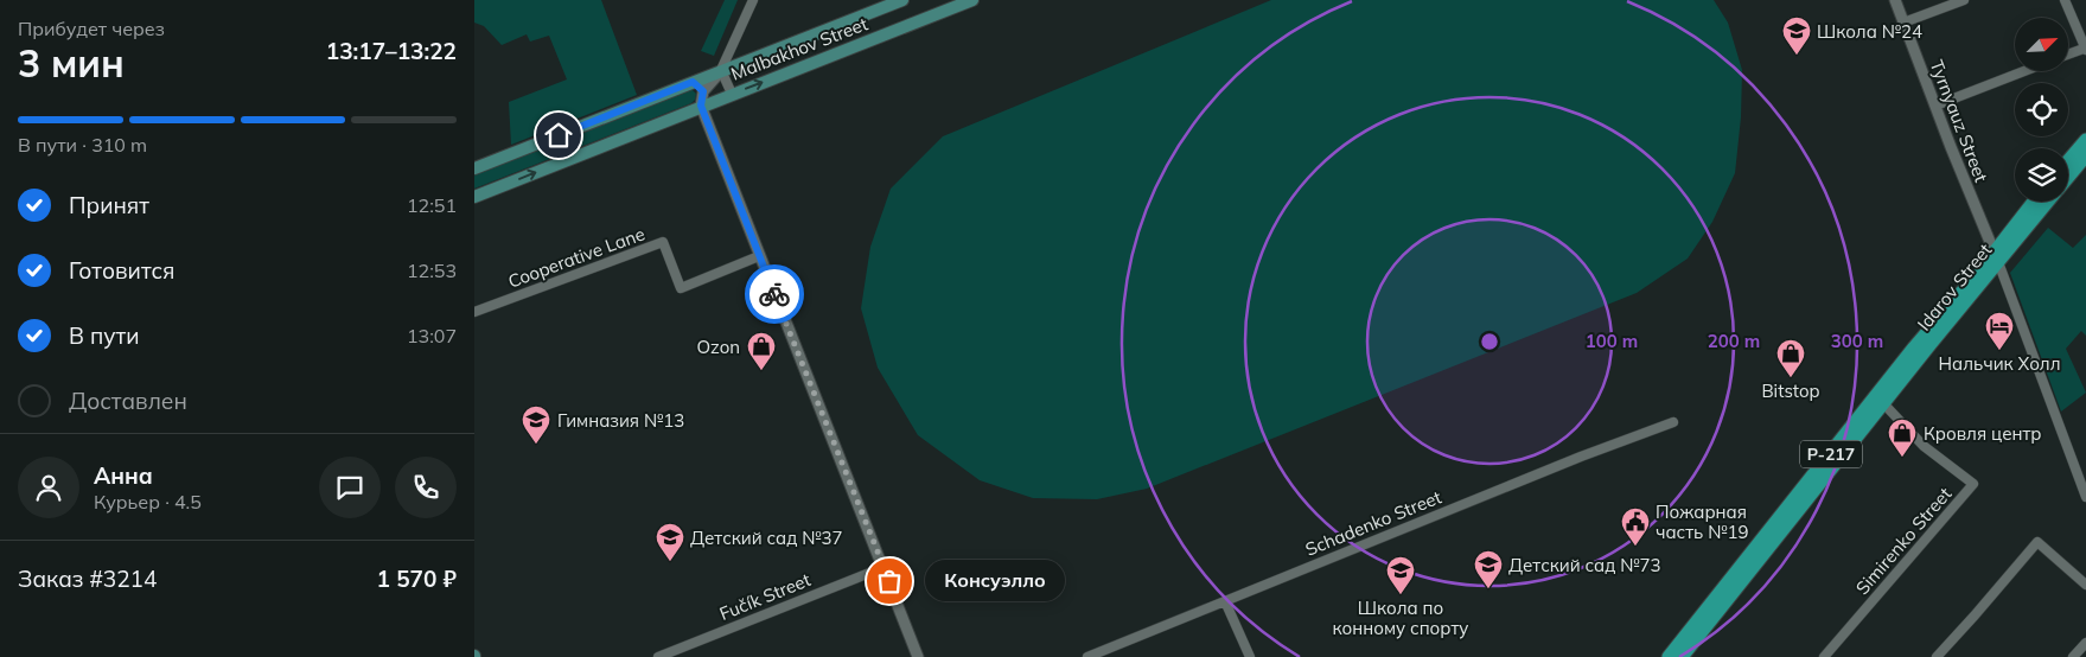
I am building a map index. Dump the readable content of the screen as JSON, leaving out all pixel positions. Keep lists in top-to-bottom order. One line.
{"streets":{"main road":["Malbakhov Street","Idarov Street","Р-217"],"street":["Tyrnyauz Street","Cooperative Lane","Schadenko Street","Simirenko Street","Fučík Street"]},"crossings":[["Tyrnyauz Street","Idarov Street"],["Idarov Street","Simirenko Street"]],"places":{"school or university":["Школа №24","Гимназия №13","Детский сад №37","Детский сад №73","Школа по конному спорту"],"hotel":["Нальчик Холл"],"shop":["Ozon","Bitstop","Кровля центр"],"public building":["Пожарная часть №19"],"other":["Консуэлло"]},"north":"top right","page":{"heading":["3 мин","Прибудет через","13:17–13:22"],"panel":["Анна","Курьер · 4.5","Заказ #3214","1 570 ₽"],"bar":"В пути · 310 m","list":[["Принят","12:51"],["Готовится","12:53"],["В пути","13:07"],"Доставлен"],"bubble":"Консуэлло"},"rings":["100 m","200 m","300 m"]}
